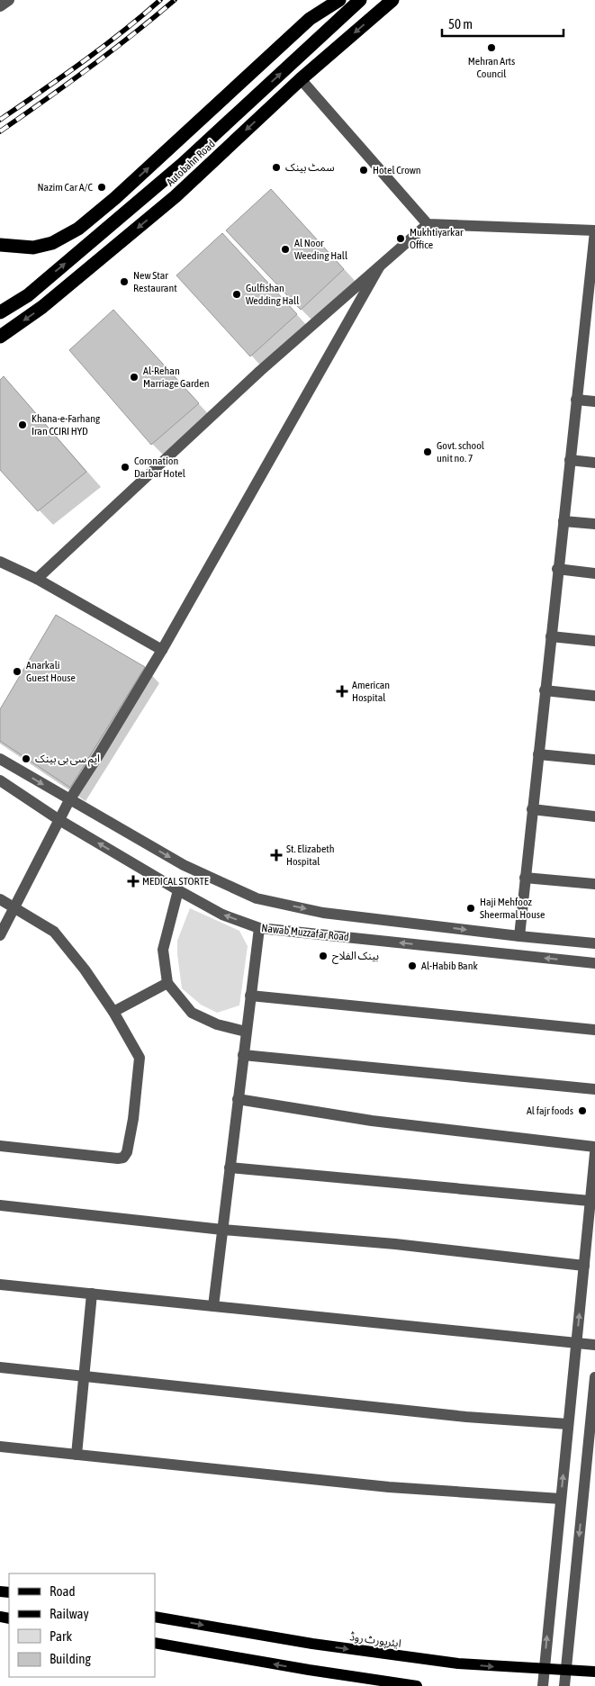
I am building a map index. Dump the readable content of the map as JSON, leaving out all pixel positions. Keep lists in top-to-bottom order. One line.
{"streets":{"highway":["Autobahn Road"],"main road":["ایئرپورٹ روڈ"],"street":["Nawab Muzzafar Road"]},"places":{"other":["Mehran Arts Council","سمٹ بینک","Hotel Crown","Nazim Car A/C","Mukhtiyarkar Office","Al Noor Weeding Hall","New Star Restaurant","Gulfishan Wedding Hall","Al-Rehan Marriage Garden","Khana-e-Farhang Iran CCIRI HYD","Govt. school unit no. 7","Coronation Darbar Hotel","Anarkali Guest House","ایم سی بی بینک","Haji Mehfooz Sheermal House","بینک الفلاح","Al-Habib Bank","Al fajr foods"],"health":["American Hospital","St. Elizabeth Hospital","MEDICAL STORTE"]},"legend":["Road","Railway","Park","Building"],"scale_bar":"50 m"}
